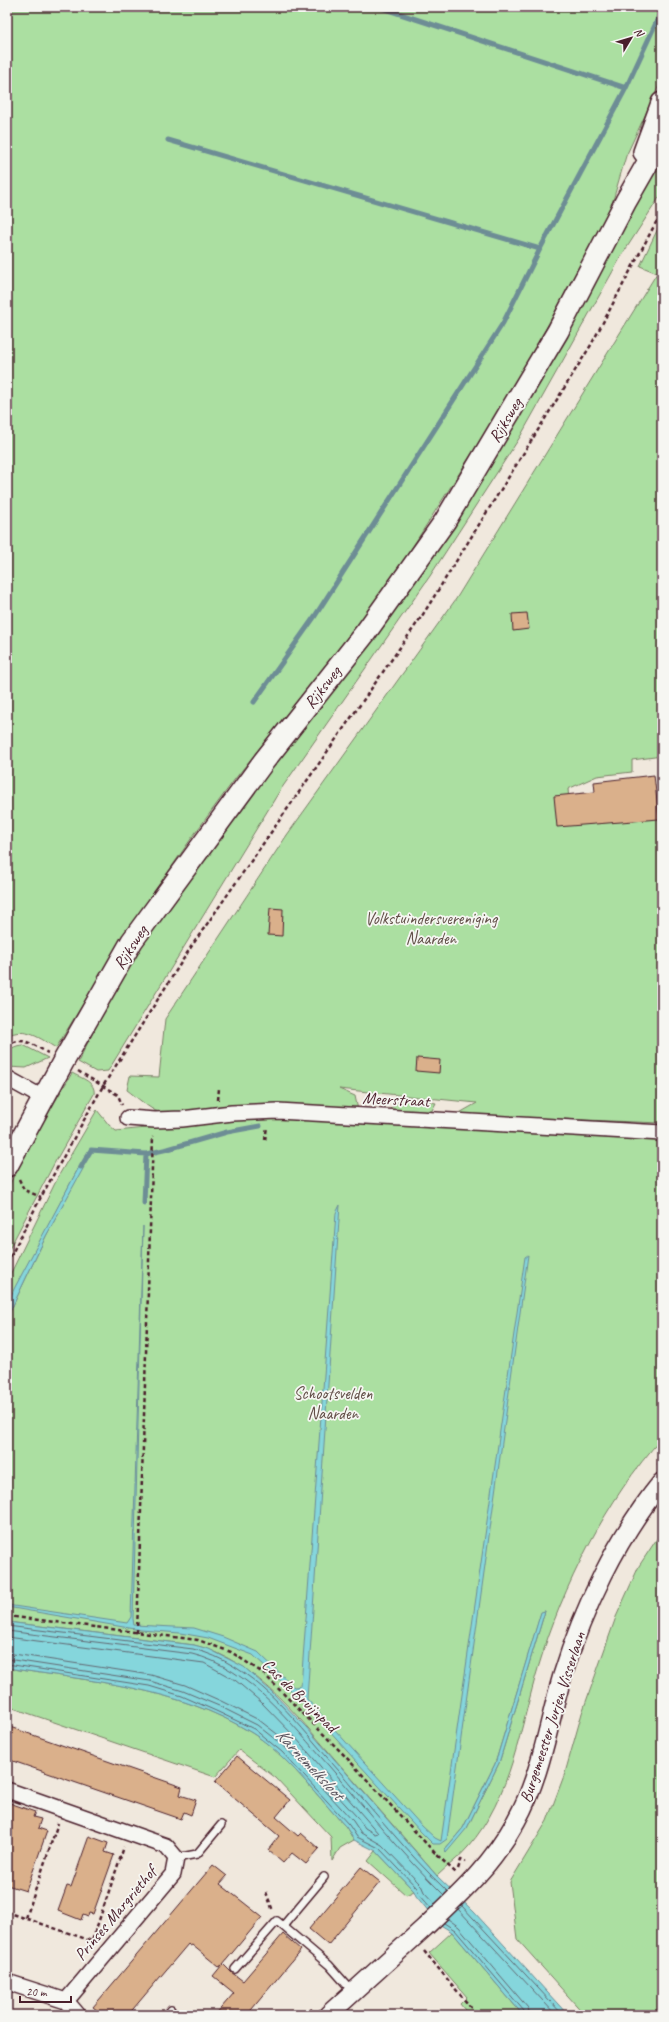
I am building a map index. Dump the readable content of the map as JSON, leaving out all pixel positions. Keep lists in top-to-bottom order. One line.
{"streets":{"main road":["Rijksweg"],"street":["Meerstraat","Burgemeester Jurjen Visserlaan","Prinses Margriethof"],"path":["Cas de Bruijnpad"]},"water":["Karnemelksloot"],"parks":["Volkstuindersvereniging Naarden","Schootsvelden Naarden"],"scale_bar":"20 m","north":"top right"}
